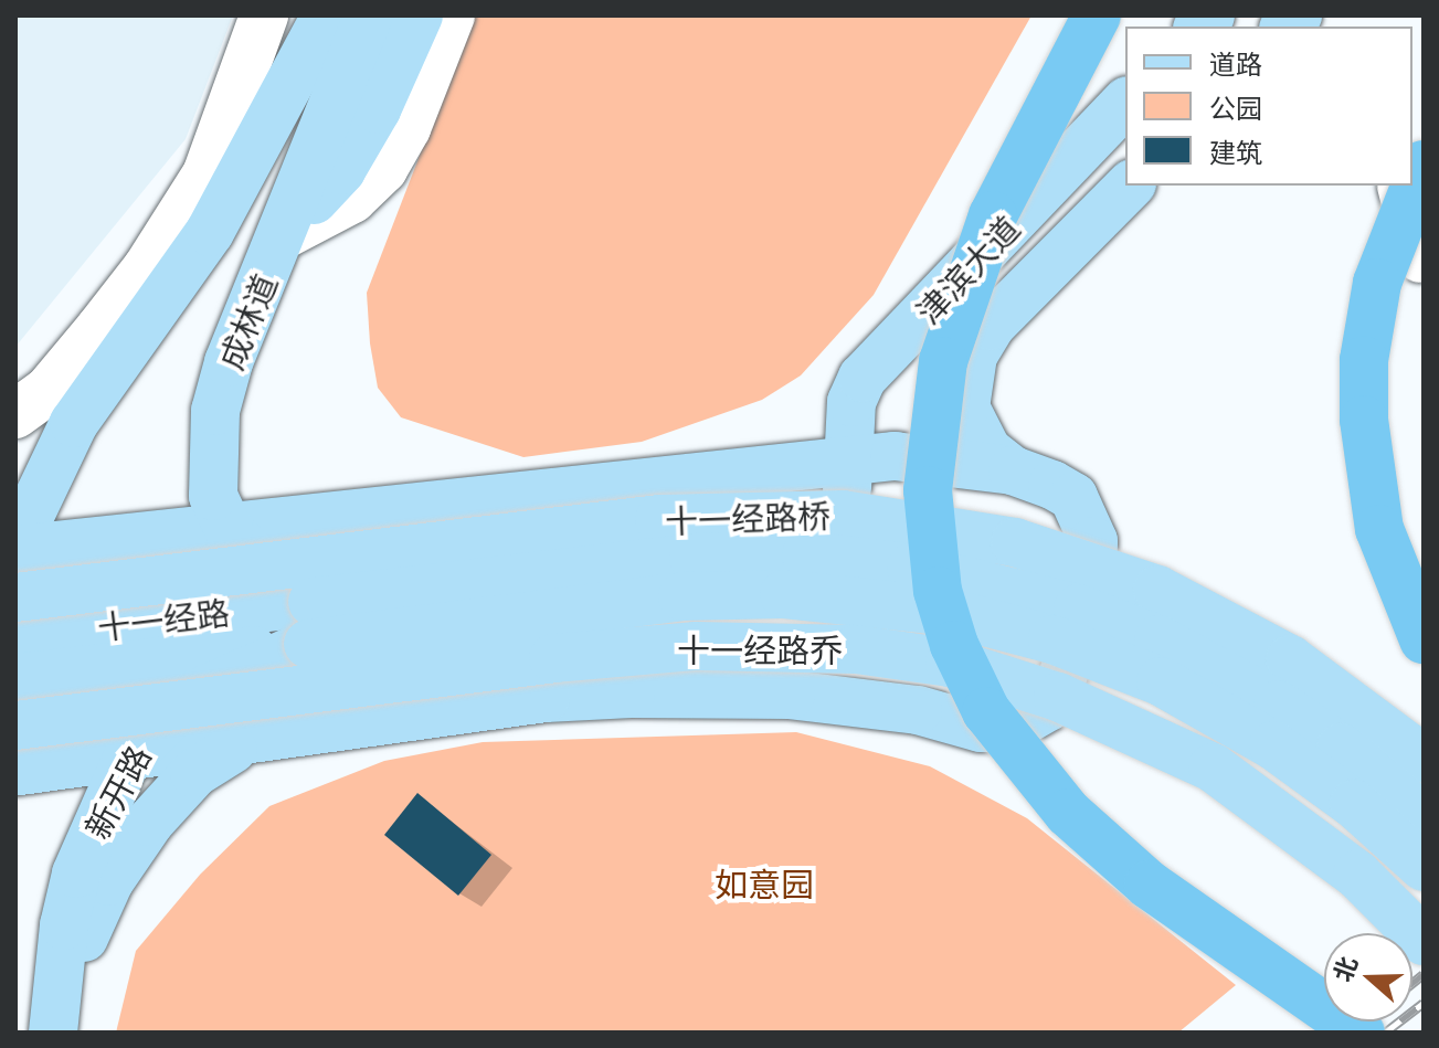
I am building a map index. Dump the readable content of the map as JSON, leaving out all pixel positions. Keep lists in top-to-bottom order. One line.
{"streets":{"main road":["津滨大道","成林道","十一经路桥","十一经路","十一经路乔","新开路"]},"crossings":[["成林道","十一经路桥"],["成林道","十一经路"],["成林道","新开路"],["十一经路桥","十一经路"],["十一经路桥","新开路"],["十一经路","新开路"]],"parks":["如意园"],"legend":["道路","公园","建筑"],"north":"left"}
